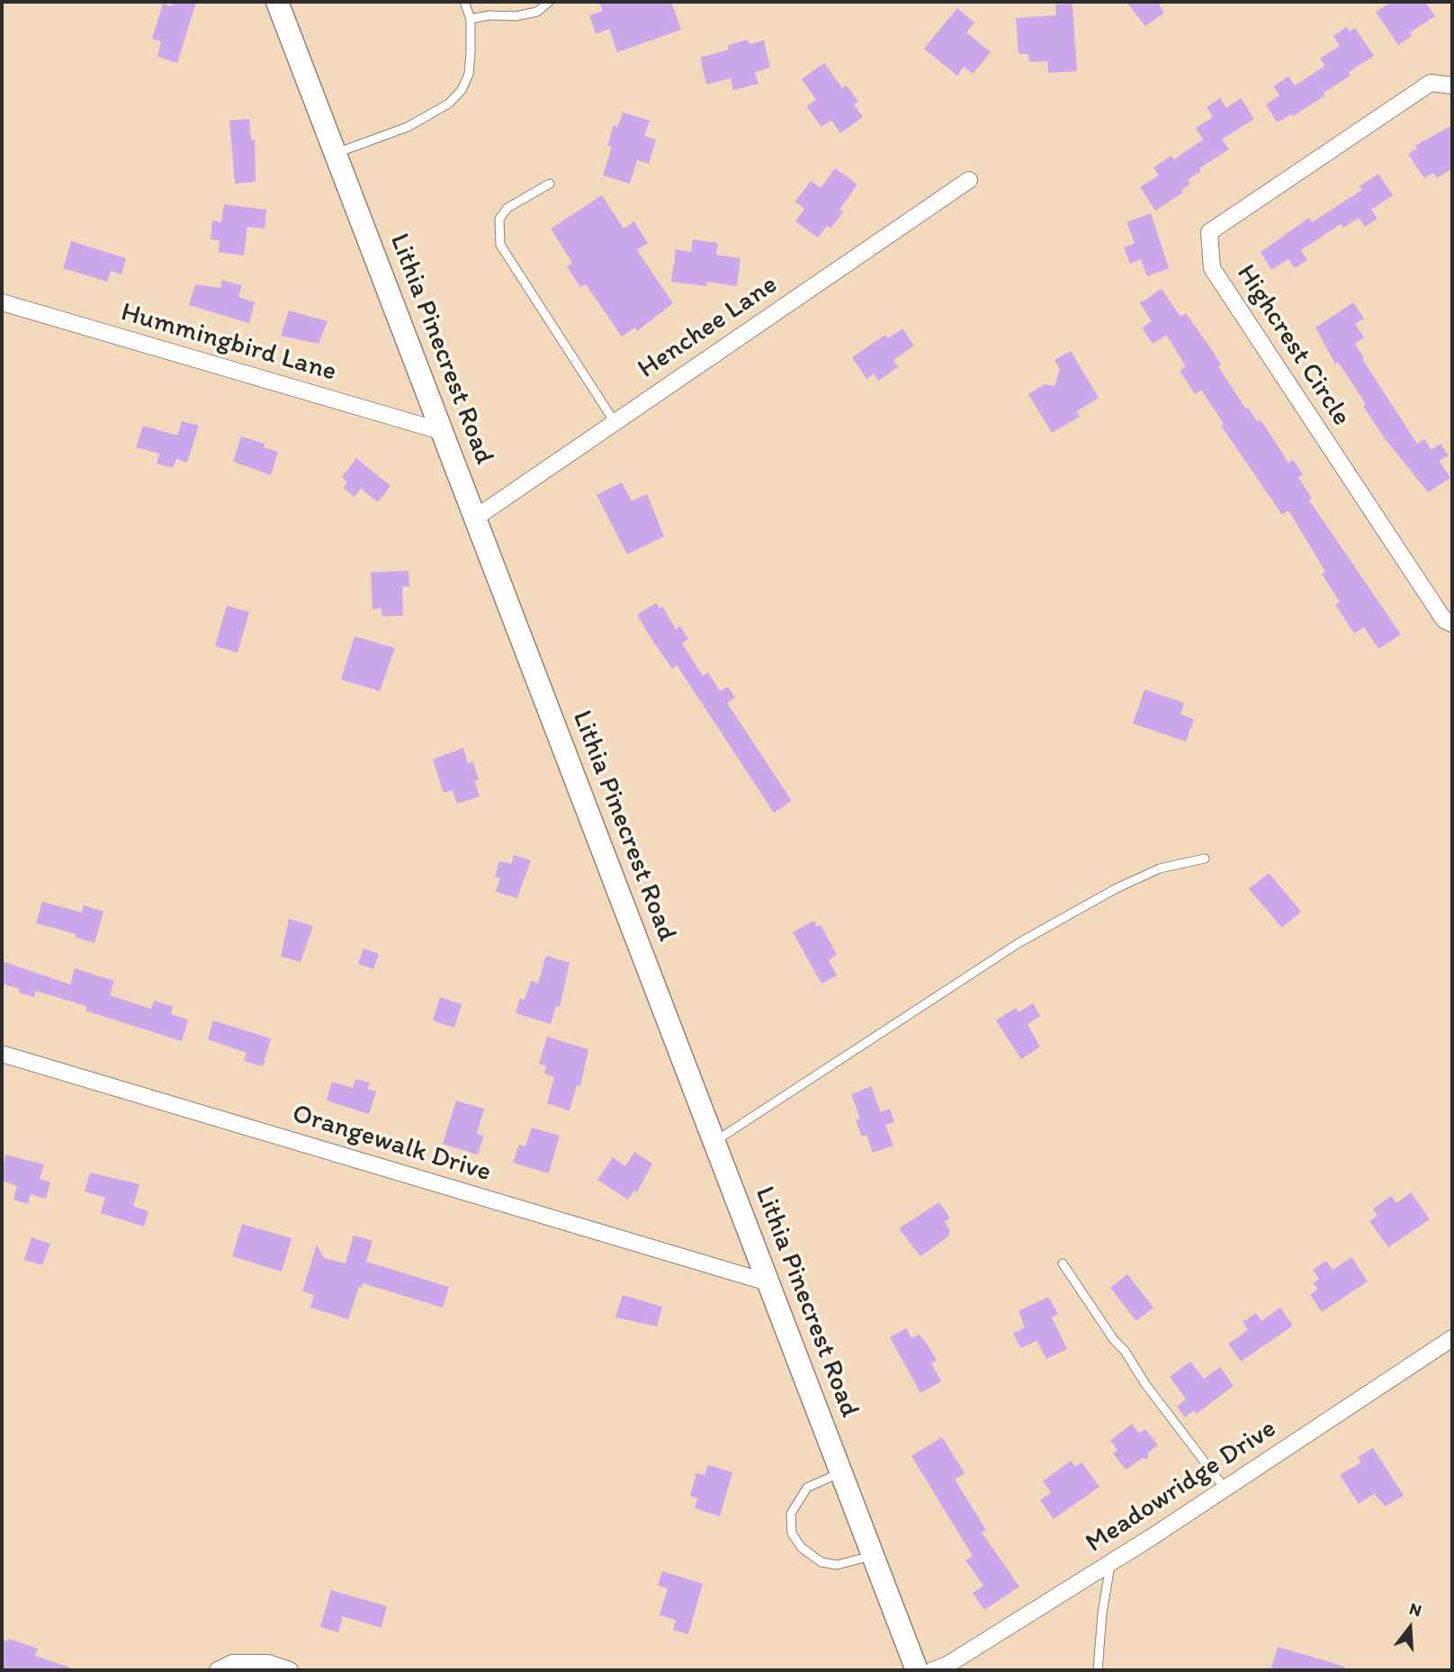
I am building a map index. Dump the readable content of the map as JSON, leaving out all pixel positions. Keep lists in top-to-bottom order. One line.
{"streets":{"main road":["Lithia Pinecrest Road"],"street":["Henchee Lane","Hummingbird Lane","Highcrest Circle","Orangewalk Drive","Meadowridge Drive"]},"crossings":[["Henchee Lane","Lithia Pinecrest Road"],["Hummingbird Lane","Lithia Pinecrest Road"],["Lithia Pinecrest Road","Orangewalk Drive"]],"north":"top"}
